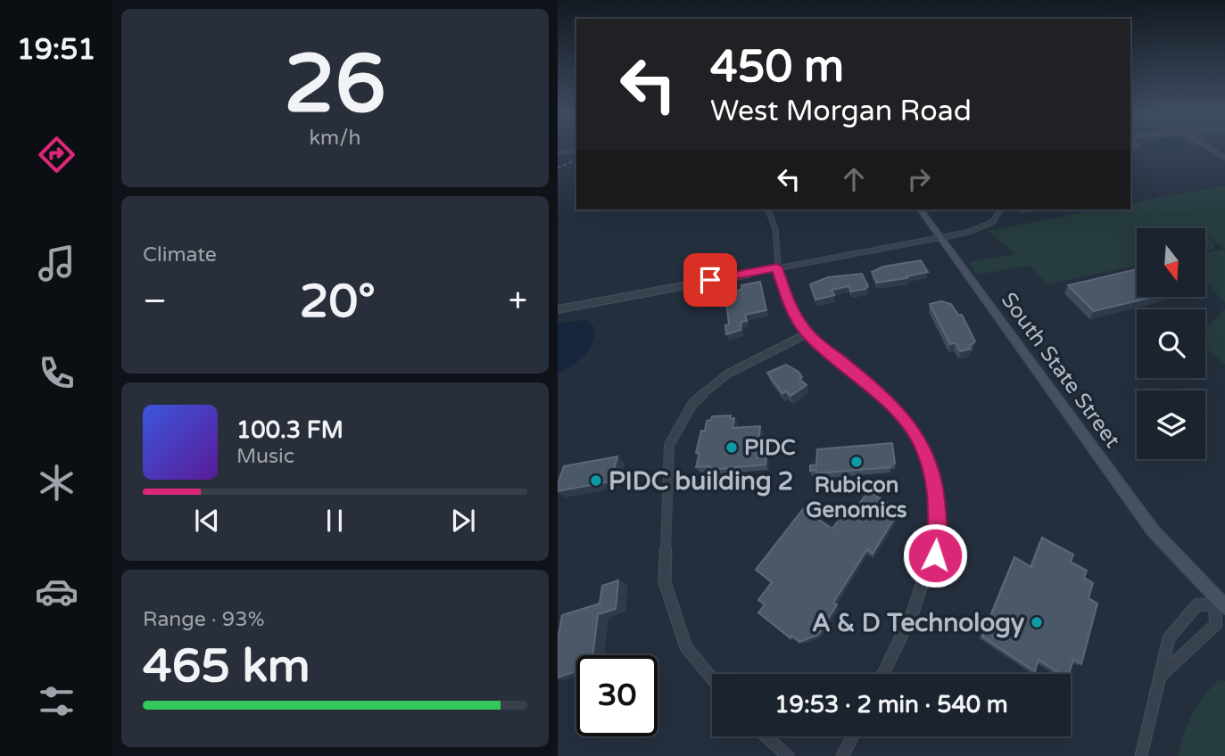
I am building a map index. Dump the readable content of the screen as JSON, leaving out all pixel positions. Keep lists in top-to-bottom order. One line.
{"streets":{"main road":["South State Street"]},"places":["PIDC","Rubicon Genomics","PIDC building 2","A & D Technology"],"north":"bottom","page":{"tabs":"19:51","tile":[["26","km/h"],"Climate",["Range · 93%","465 km"]],"turn":["450 m","West Morgan Road"],"heat":["−","20°","+"],"song":["100.3 FM","Music"],"limit":"30","trip":"19:53 · 2 min · 540 m"}}
